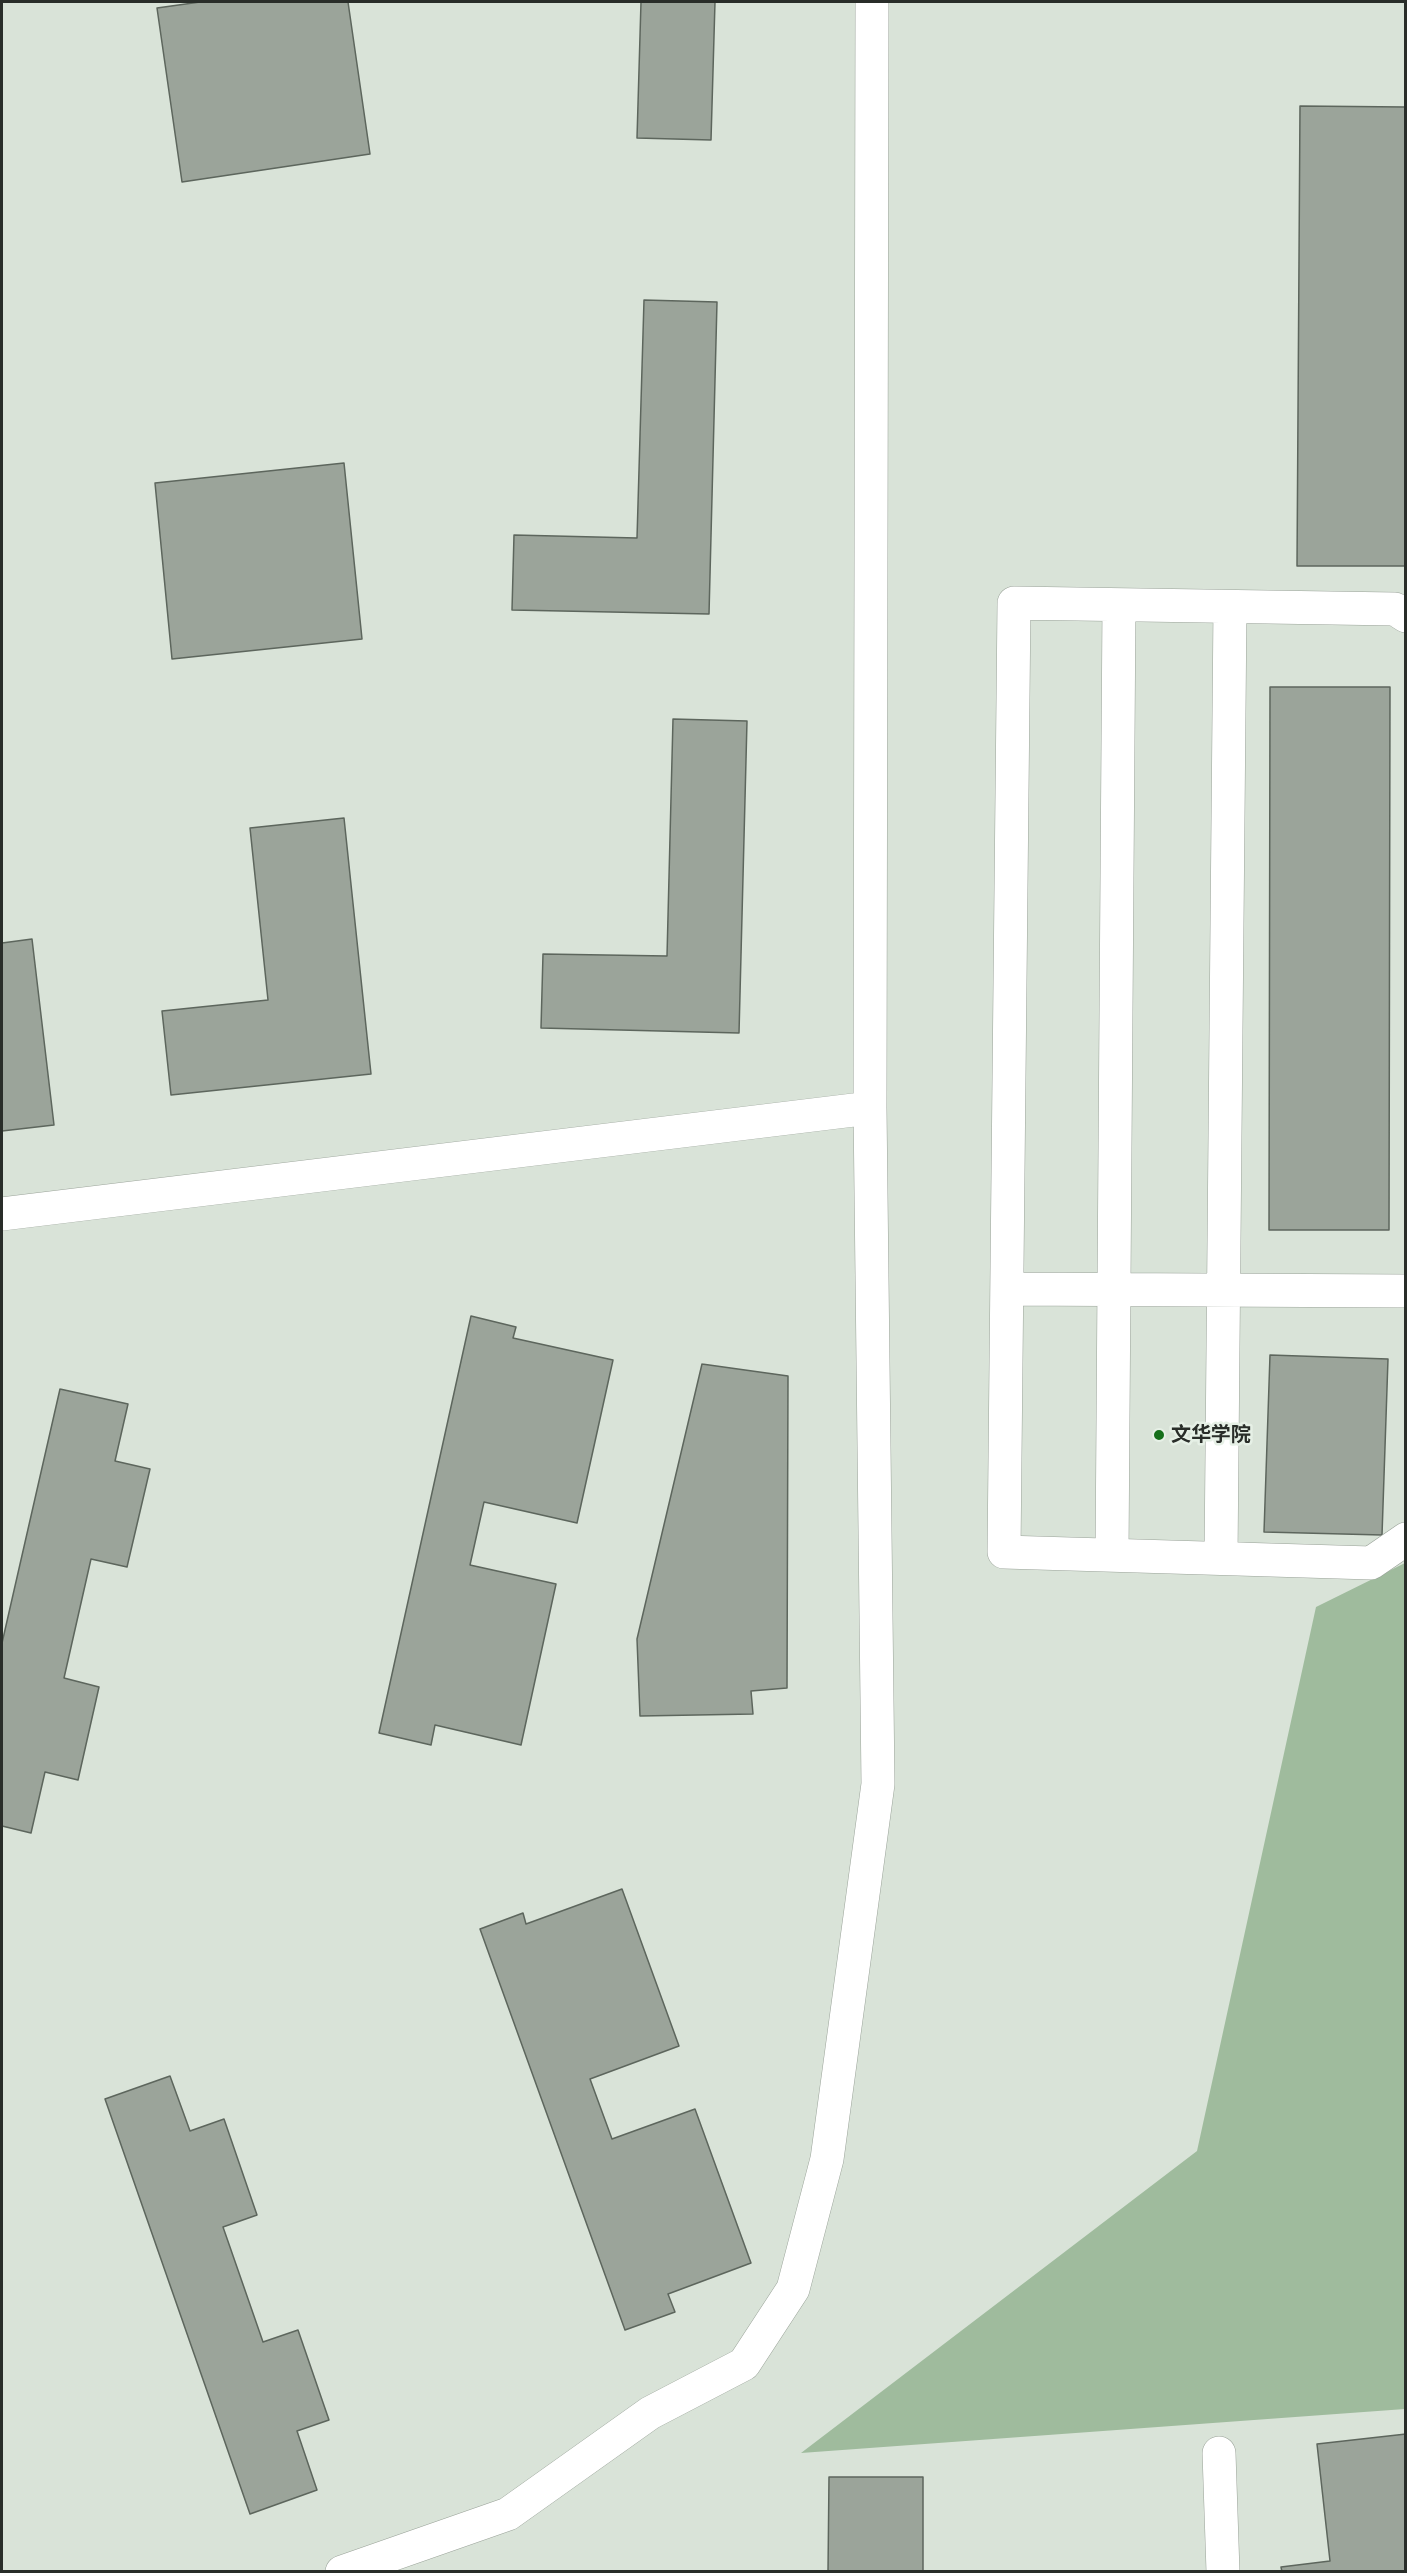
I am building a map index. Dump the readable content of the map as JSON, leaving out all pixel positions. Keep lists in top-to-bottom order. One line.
{"places":["文华学院"]}
